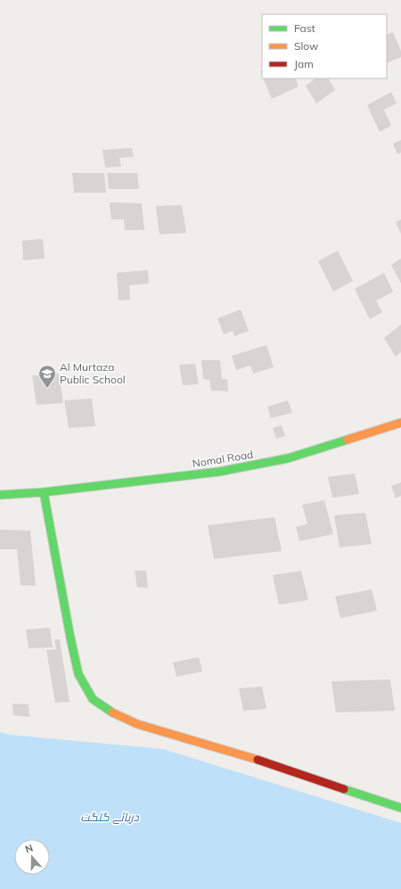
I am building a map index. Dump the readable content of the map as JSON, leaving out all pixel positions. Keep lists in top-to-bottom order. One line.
{"streets":{"main road":["Nomal Road"]},"water":["دریائے گلگت"],"places":{"school or university":["Al Murtaza Public School"]},"legend":["Fast","Slow","Jam"],"north":"top"}
